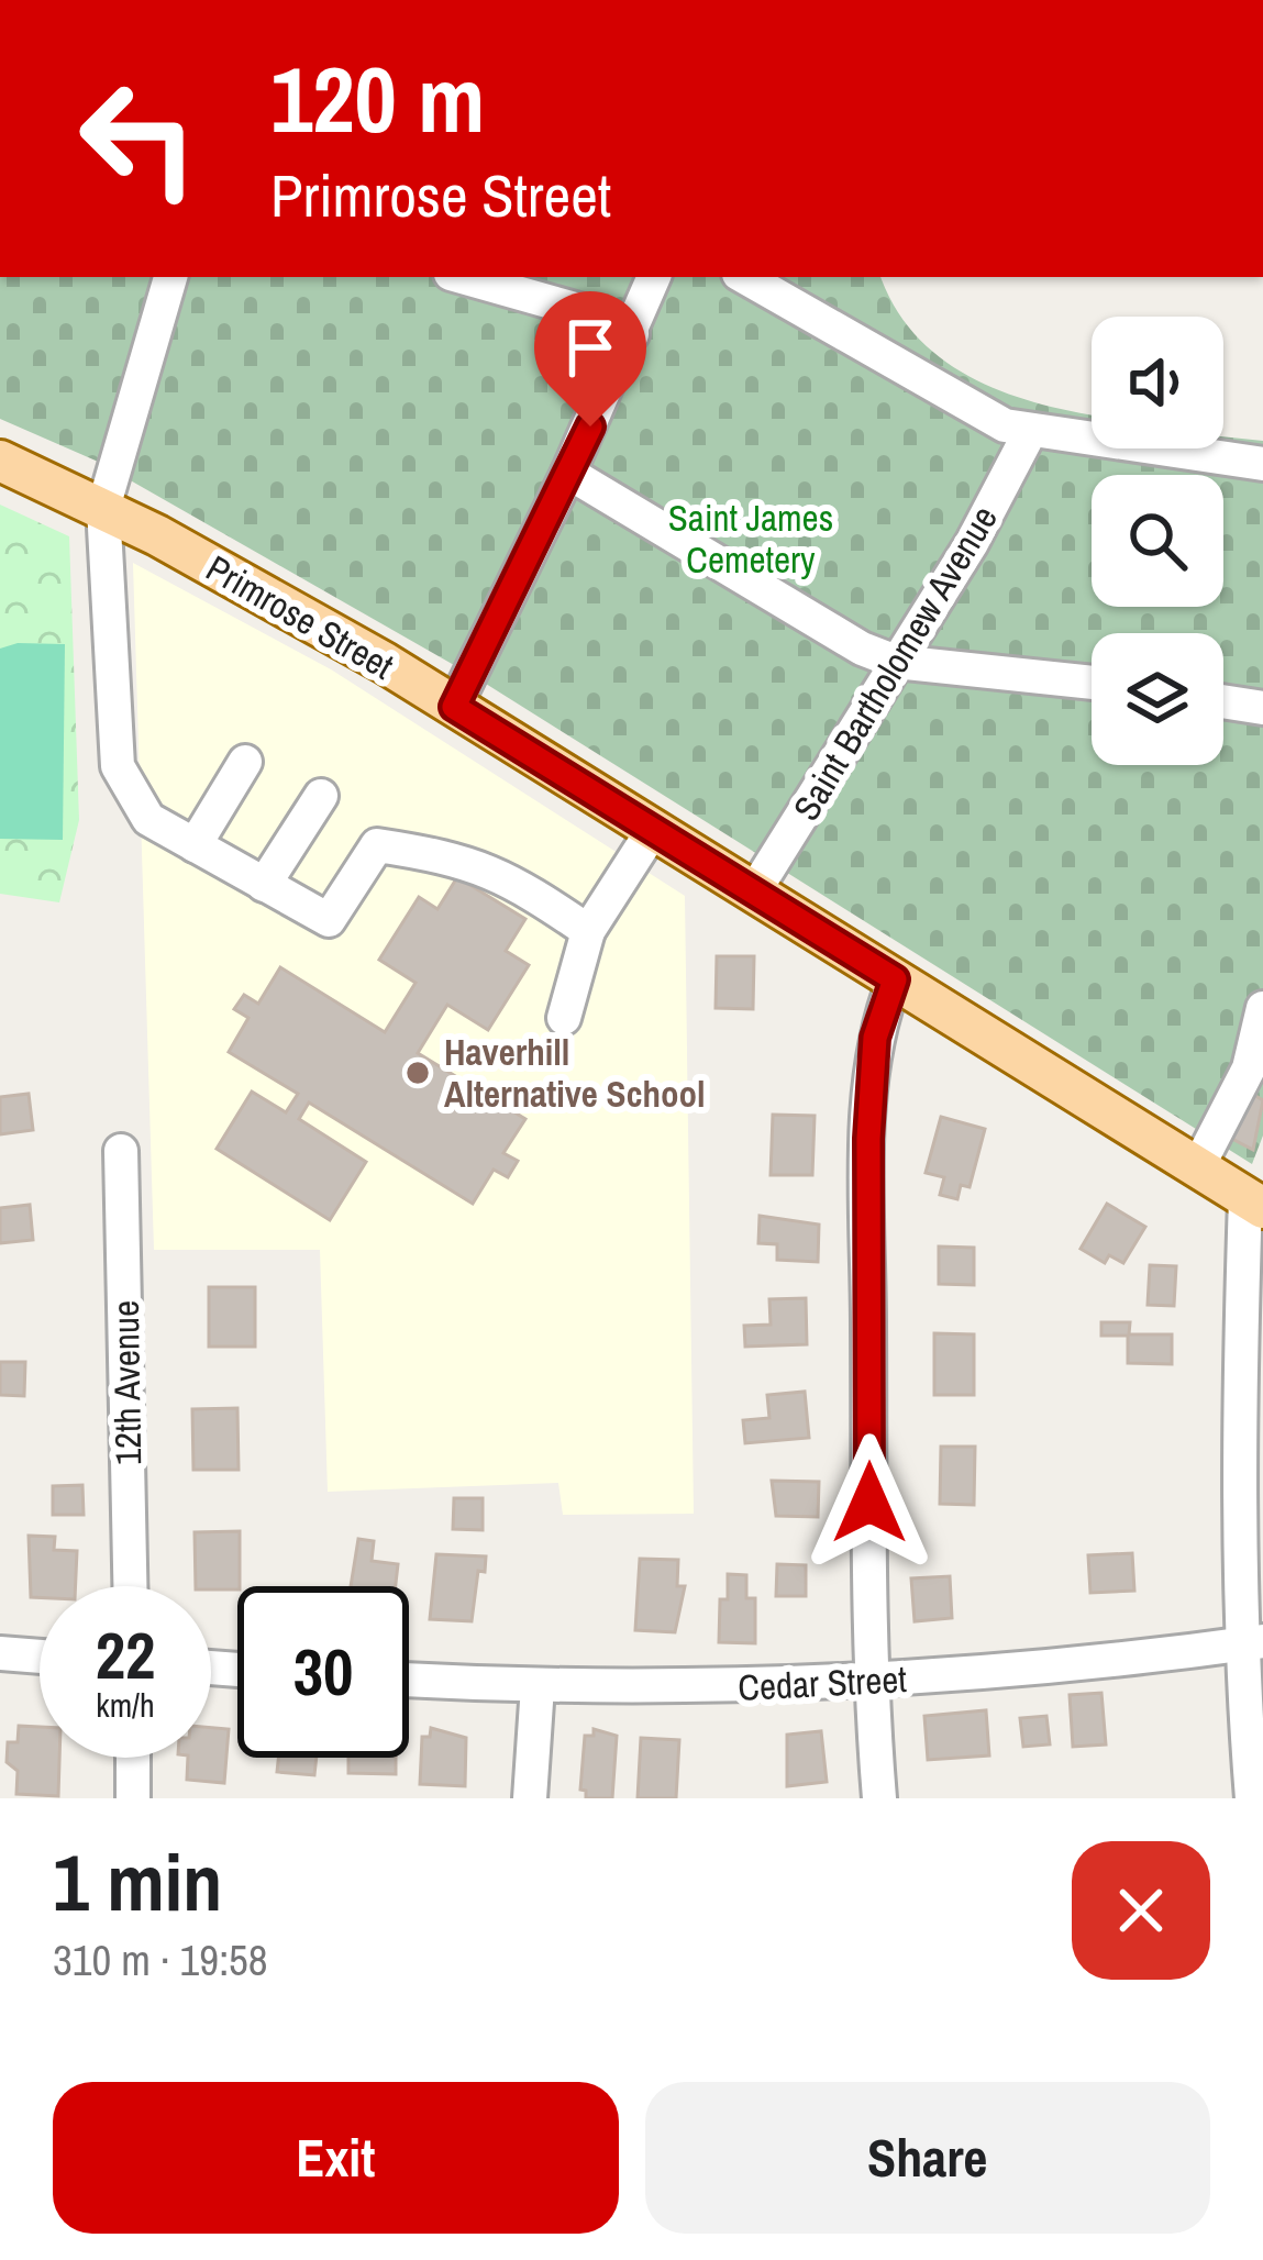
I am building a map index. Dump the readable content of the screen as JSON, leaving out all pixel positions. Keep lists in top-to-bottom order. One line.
{"streets":{"main road":["Primrose Street"],"street":["Saint Bartholomew Avenue","12th Avenue","Cedar Street"]},"crossings":[["Primrose Street","Saint Bartholomew Avenue"]],"parks":["Saint James Cemetery"],"places":["Haverhill Alternative School"],"page":{"turn":["120 m","Primrose Street"],"speed":"22 km/h","limit":"30","heading":["1 min","310 m · 19:58"],"buttons":["Exit","Share"]}}
